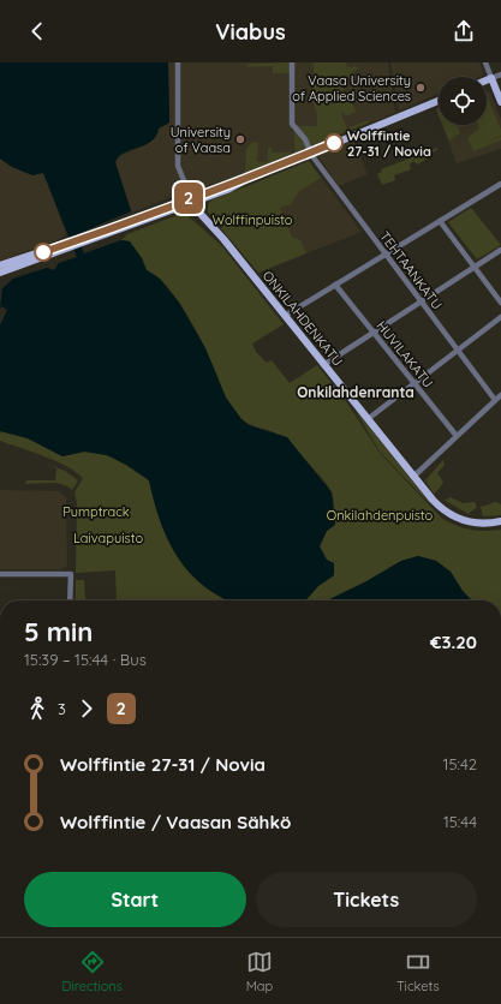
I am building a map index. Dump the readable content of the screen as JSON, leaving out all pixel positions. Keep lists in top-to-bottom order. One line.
{"streets":{"main road":["ONKILAHDENKATU"],"street":["TEHTAANKATU","HUVILAKATU"]},"districts":["Onkilahdenranta"],"parks":["Wolffinpuisto","Pumptrack","Onkilahdenpuisto","Laivapuisto"],"places":["Vaasa University of Applied Sciences","University of Vaasa","Wolffintie 27-31 / Novia"],"lines":["bus line 2"],"page":{"header":"Viabus","on_map":"2","heading":["5 min","15:39 – 15:44 · Bus","€3.20"],"legs":["3","2"],"list":[{"name":"Wolffintie 27-31 / Novia","value":"15:42"},{"name":"Wolffintie / Vaasan Sähkö","value":"15:44"}],"buttons":["Start","Tickets"],"tabs":["Directions","Map","Tickets"]}}
